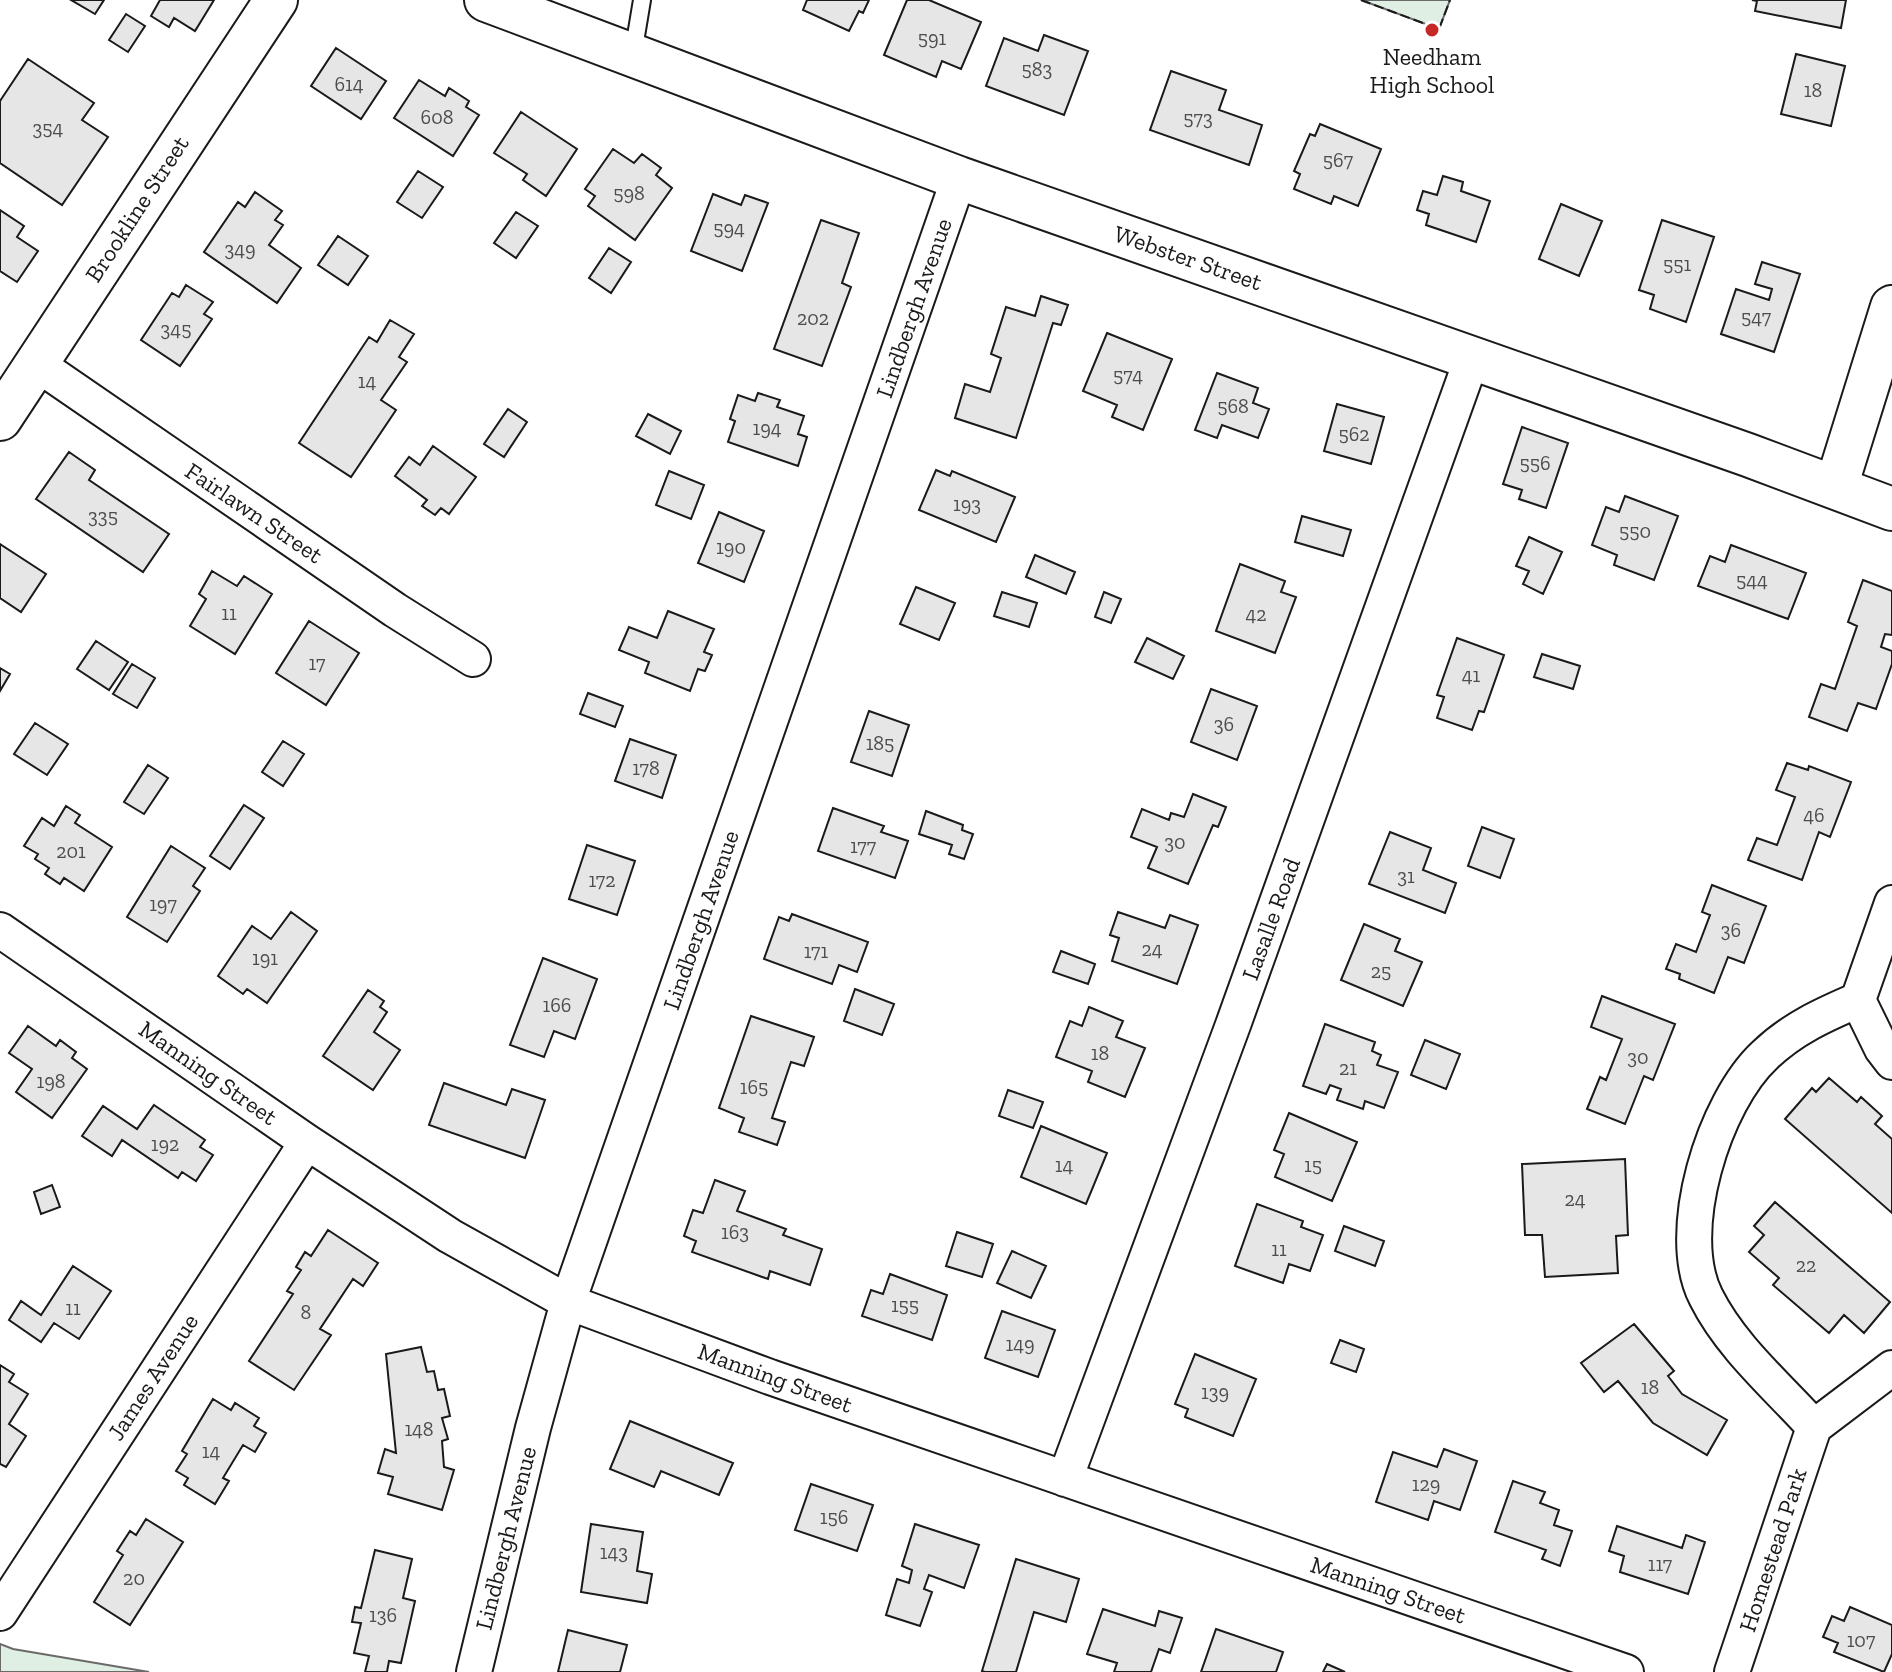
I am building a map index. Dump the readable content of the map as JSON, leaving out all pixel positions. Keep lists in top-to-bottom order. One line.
{"streets":{"street":["Brookline Street","Webster Street","Lindbergh Avenue","Fairlawn Street","Lasalle Road","Manning Street","James Avenue","Homestead Park"]},"crossings":[["Brookline Street","Fairlawn Street"],["Webster Street","Lindbergh Avenue"],["Webster Street","Lasalle Road"],["Lindbergh Avenue","Manning Street"],["Lasalle Road","Manning Street"],["Manning Street","James Avenue"]],"places":["Needham High School"],"house_numbers":["591","583","614","18","608","573","354","567","598","594","349","551","547","202","345","574","14","568","194","562","556","193","335","550","190","544","11","42","17","41","36","185","178","46","30","177","201","31","172","197","36","24","171","191","25","166","18","30","21","198","165","192","14","15","24","163","11","22","155","11","8","149","18","139","148","14","129","156","143","117","20","136","107"]}
